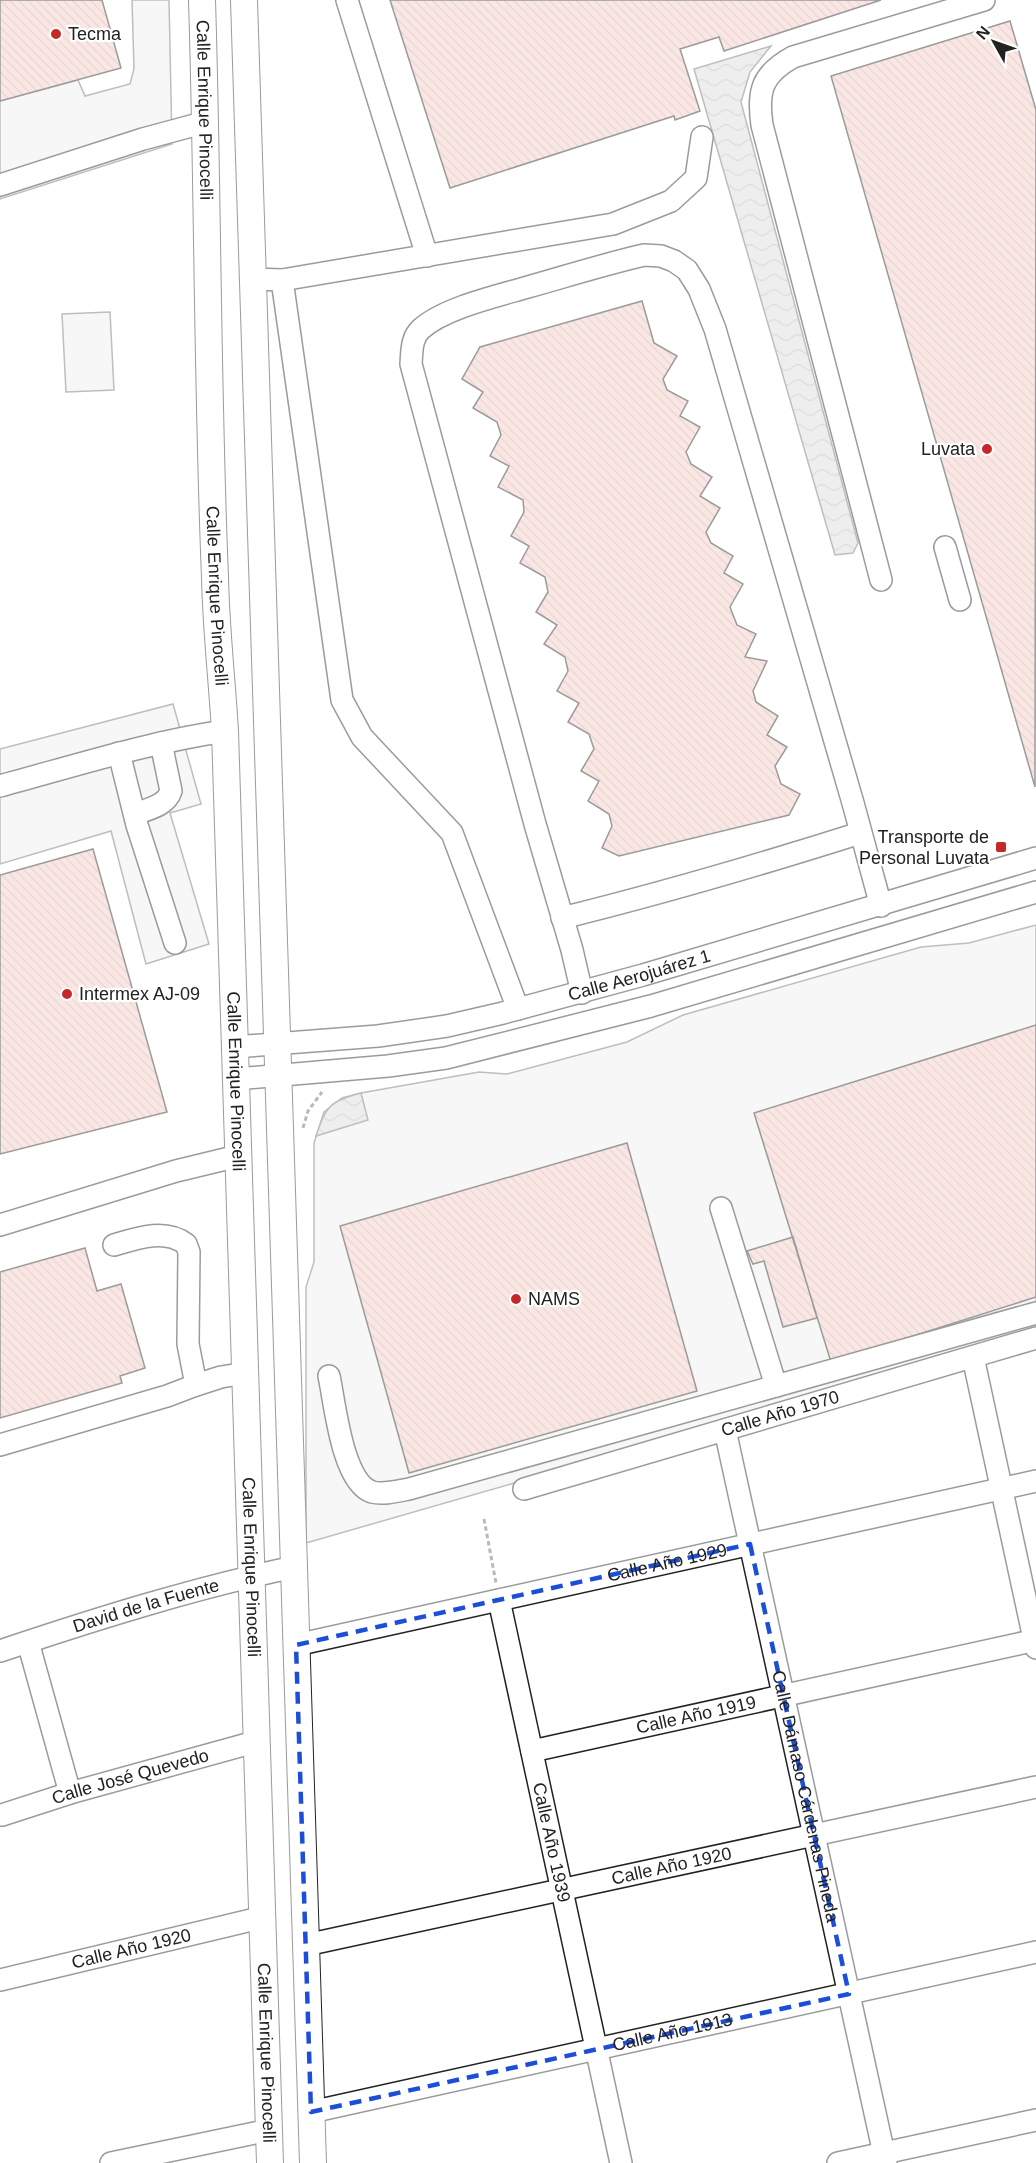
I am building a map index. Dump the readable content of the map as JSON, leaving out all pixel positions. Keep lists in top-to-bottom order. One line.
{"streets":{"main road":["Calle Enrique Pinocelli"],"street":["Calle Aerojuárez 1","Calle Año 1970","Calle Año 1929","David de la Fuente","Calle Año 1919","Calle José Quevedo","Calle Dámaso Cárdenas Pineda","Calle Año 1939","Calle Año 1920","Calle Año 1913"]},"crossings":[["Calle Enrique Pinocelli","Calle Aerojuárez 1"],["Calle Enrique Pinocelli","David de la Fuente"],["Calle Enrique Pinocelli","Calle José Quevedo"],["Calle Enrique Pinocelli","Calle Año 1920"],["Calle Año 1970","Calle Dámaso Cárdenas Pineda"],["Calle Año 1929","Calle Dámaso Cárdenas Pineda"],["Calle Año 1929","Calle Año 1939"],["Calle Año 1919","Calle Dámaso Cárdenas Pineda"],["Calle Año 1919","Calle Año 1939"],["Calle Dámaso Cárdenas Pineda","Calle Año 1920"],["Calle Dámaso Cárdenas Pineda","Calle Año 1913"],["Calle Año 1939","Calle Año 1920"],["Calle Año 1939","Calle Año 1913"]],"places":{"other":["Tecma","Luvata","Intermex AJ-09","NAMS"],"transit":["Transporte de Personal Luvata"]},"north":"top left"}
